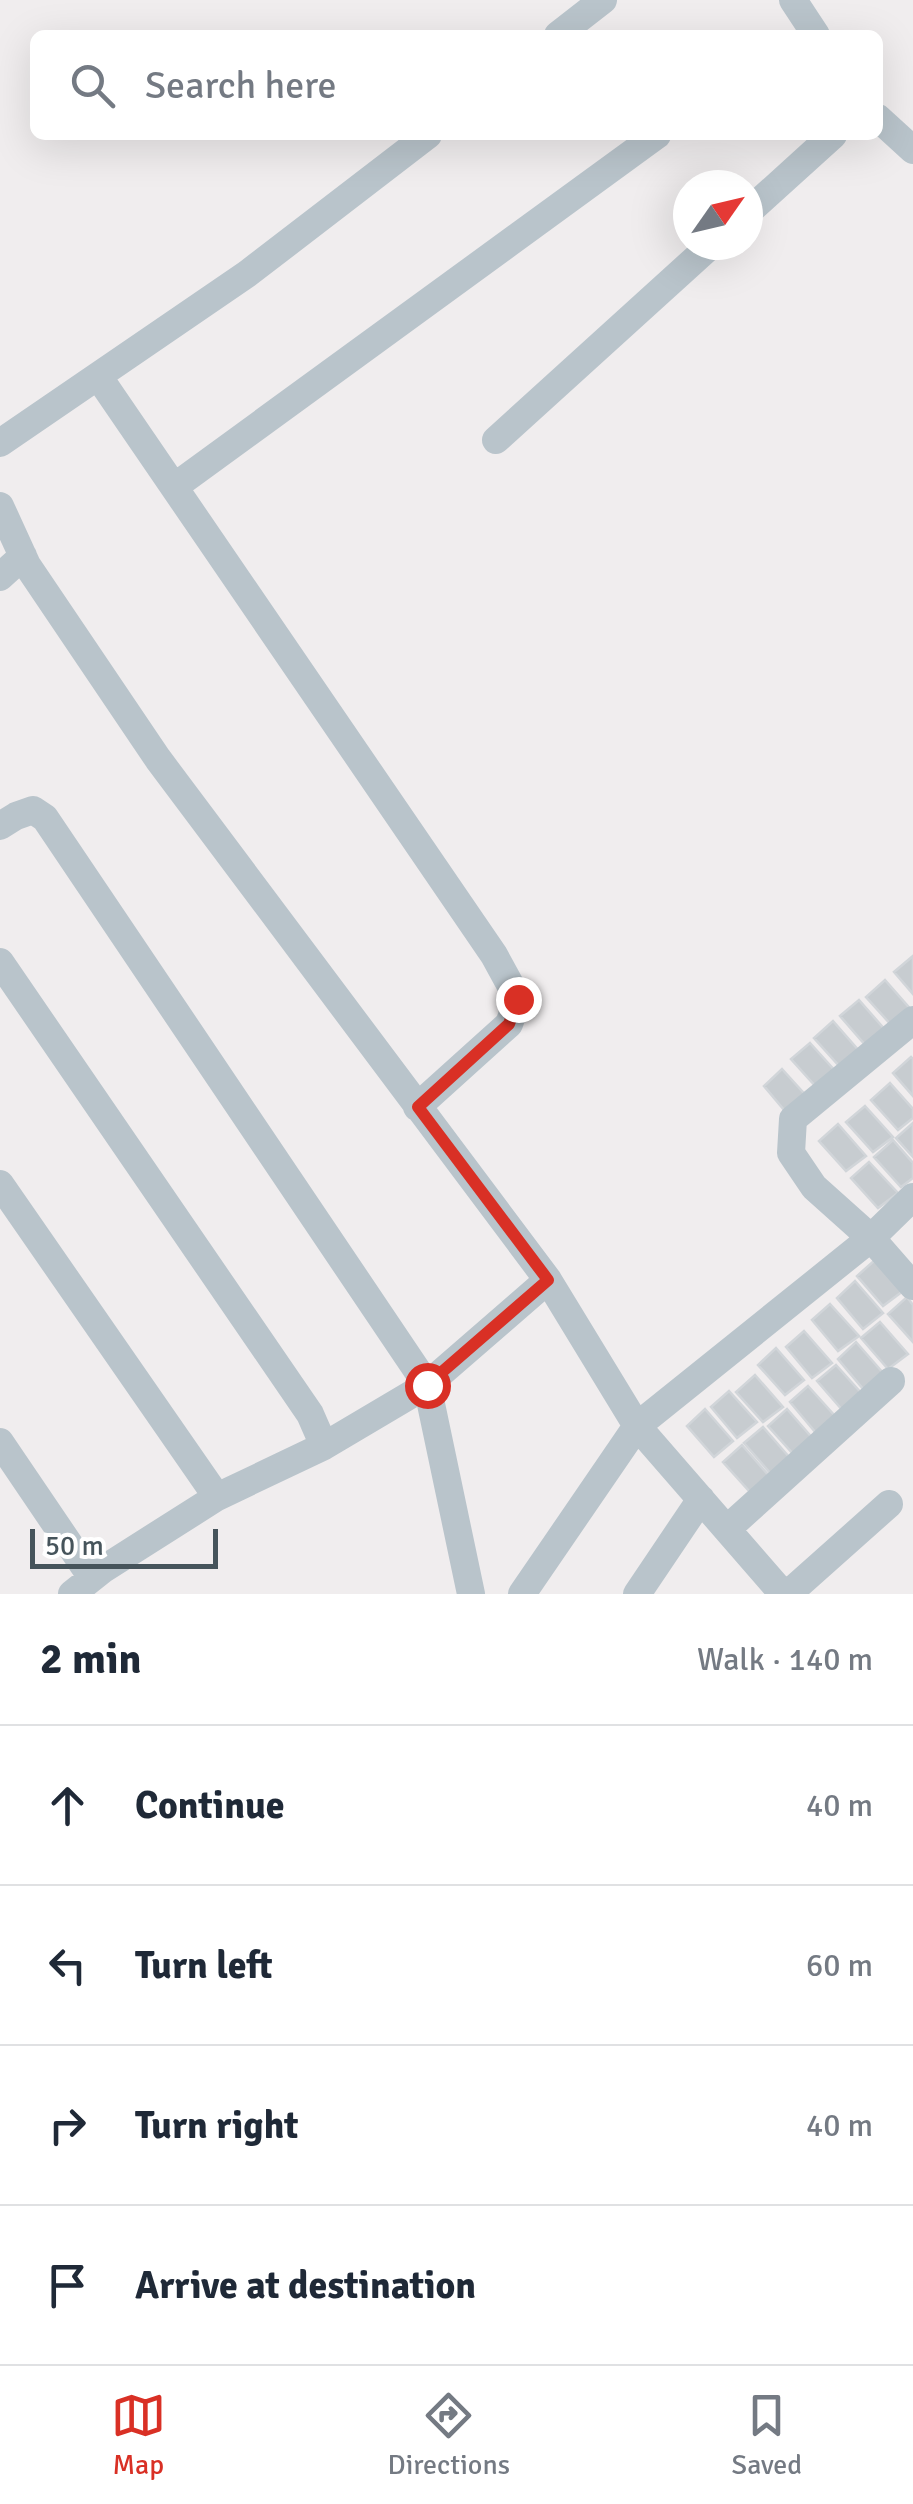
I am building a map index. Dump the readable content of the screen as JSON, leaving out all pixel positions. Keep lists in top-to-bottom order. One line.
{"scale_bar":"50 m","north":"top right","page":{"search":"Search here","scale":"50 m","heading":["2 min","Walk · 140 m"],"list":[["Continue","40 m"],["Turn left","60 m"],["Turn right","40 m"],"Arrive at destination"],"nav":["Map","Directions","Saved"]}}
